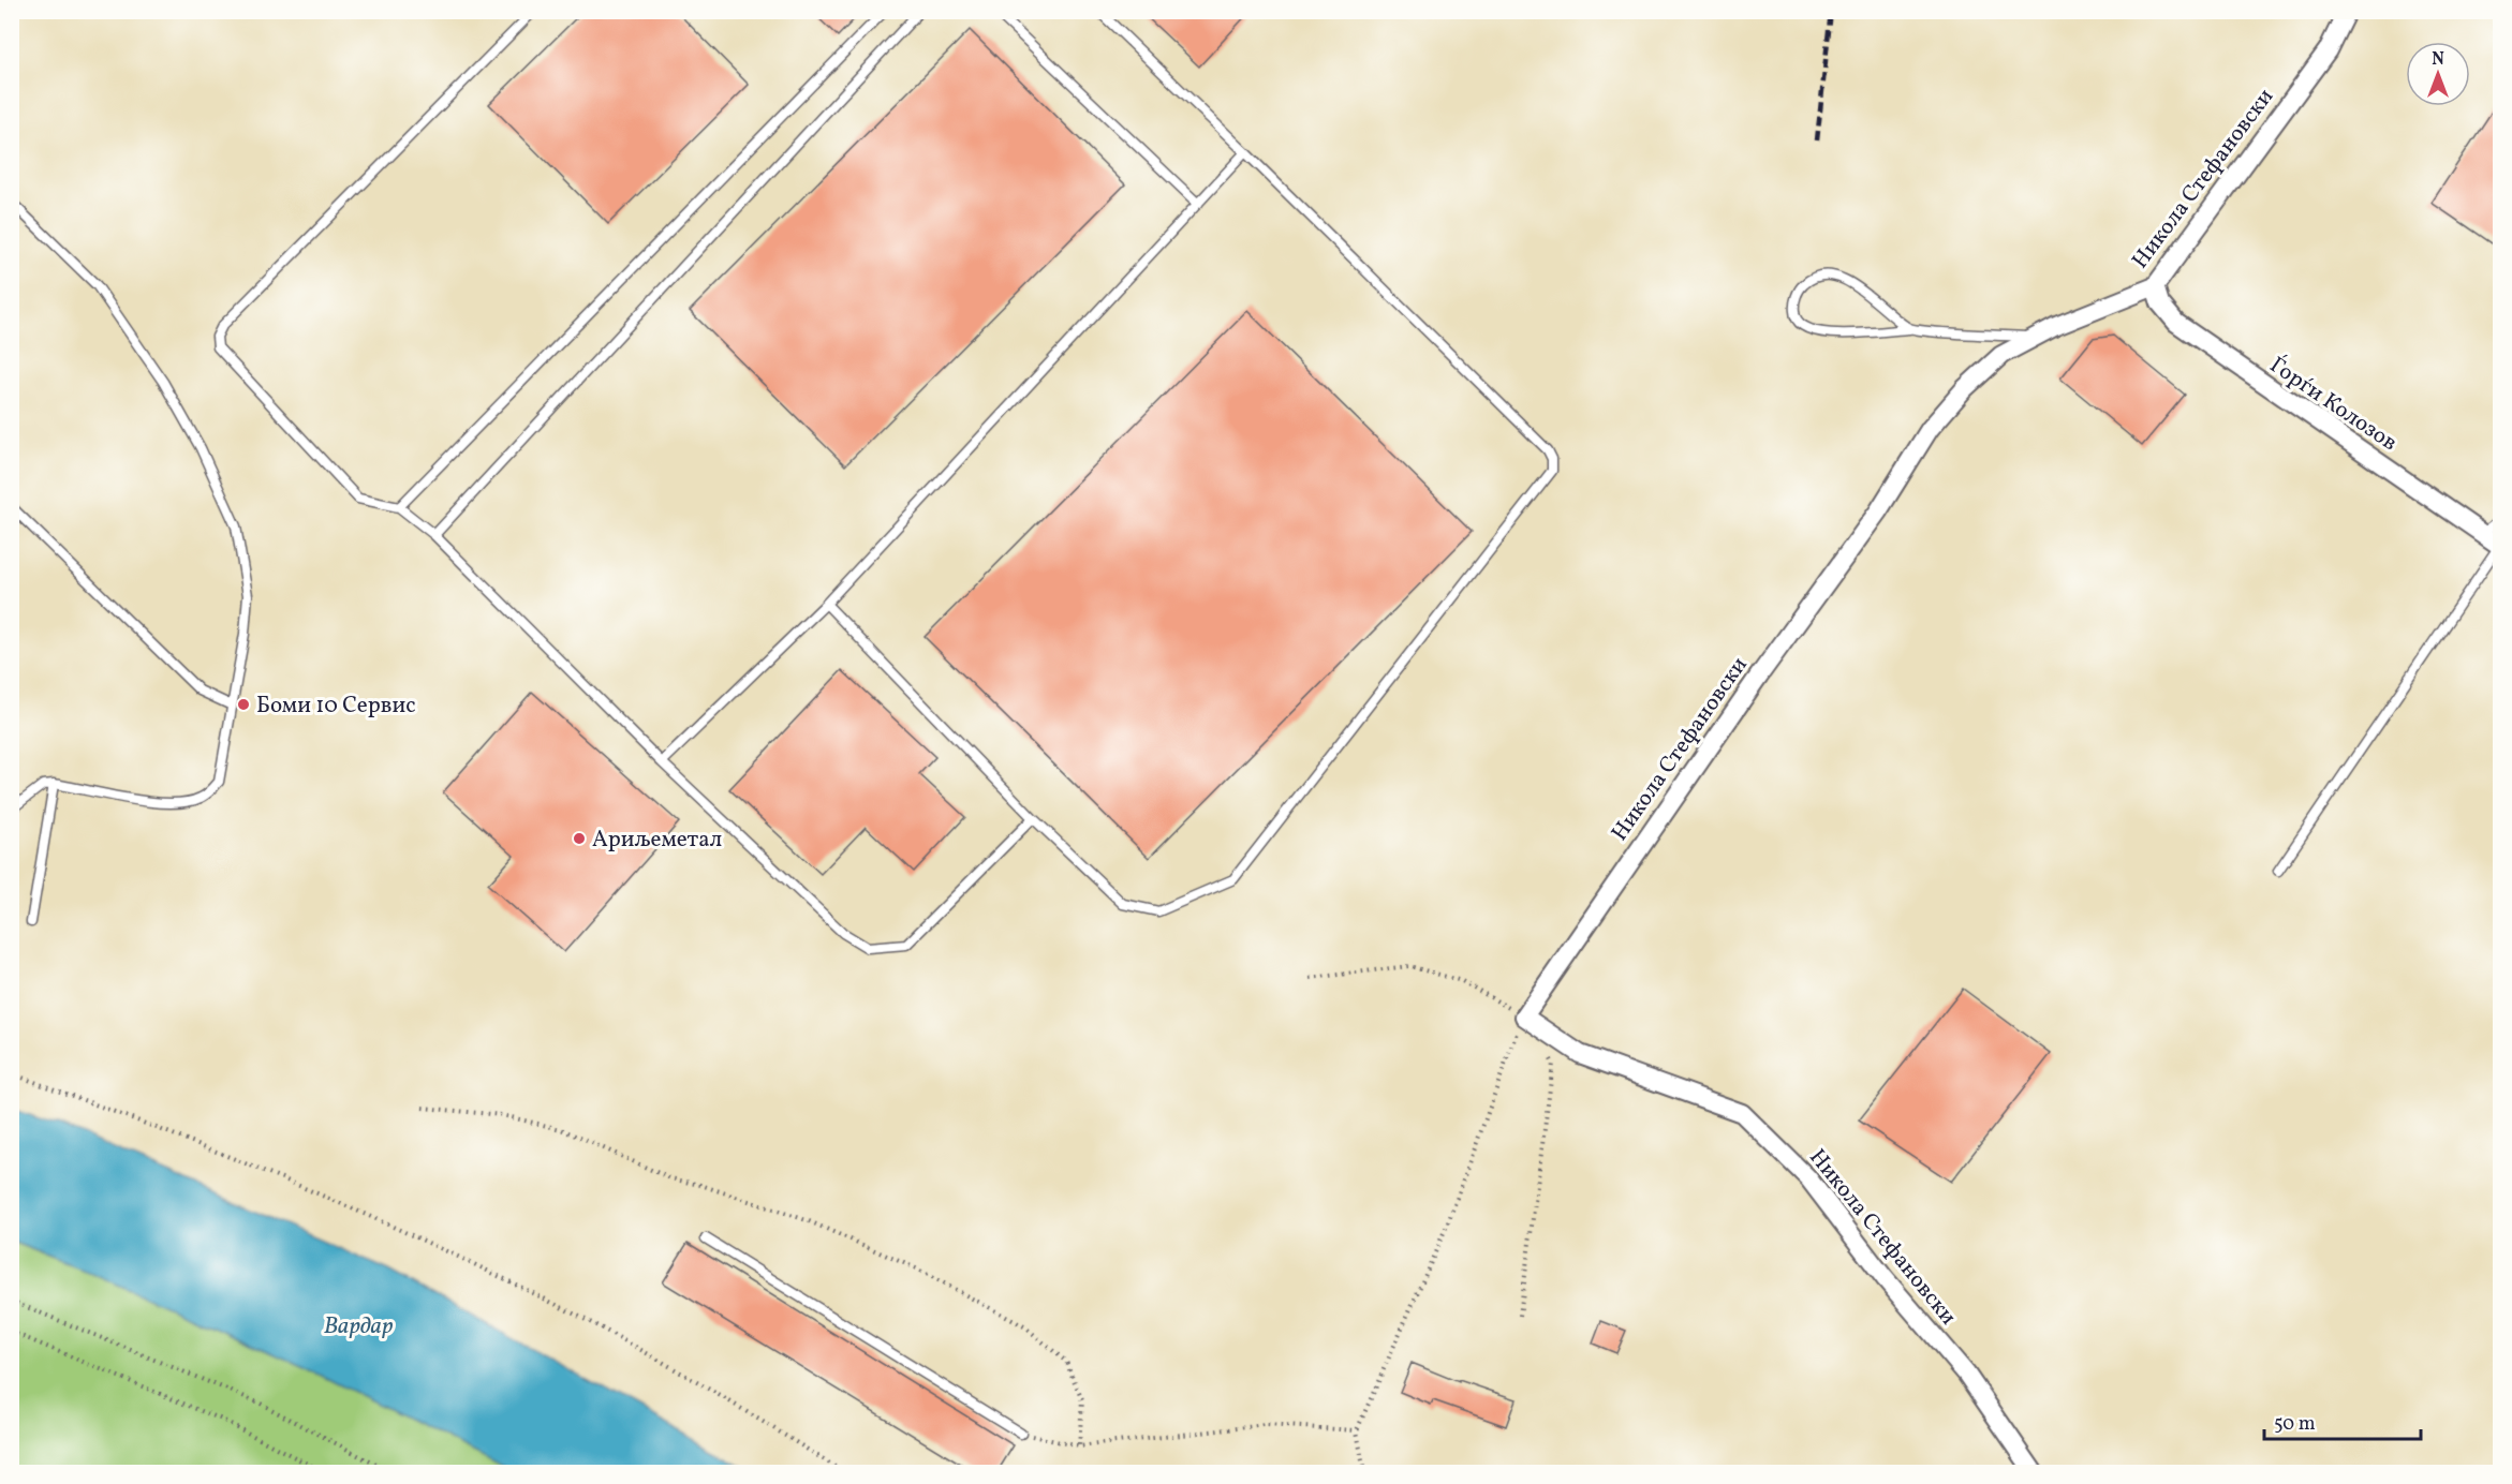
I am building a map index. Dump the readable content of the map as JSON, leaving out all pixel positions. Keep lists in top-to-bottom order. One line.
{"streets":{"street":["Никола Стефановски","Ѓорѓи Колозов"]},"crossings":[["Никола Стефановски","Ѓорѓи Колозов"]],"water":["Вардар"],"places":["Боми 10 Сервис","Ариљеметал"],"scale_bar":"50 m","north":"top"}
